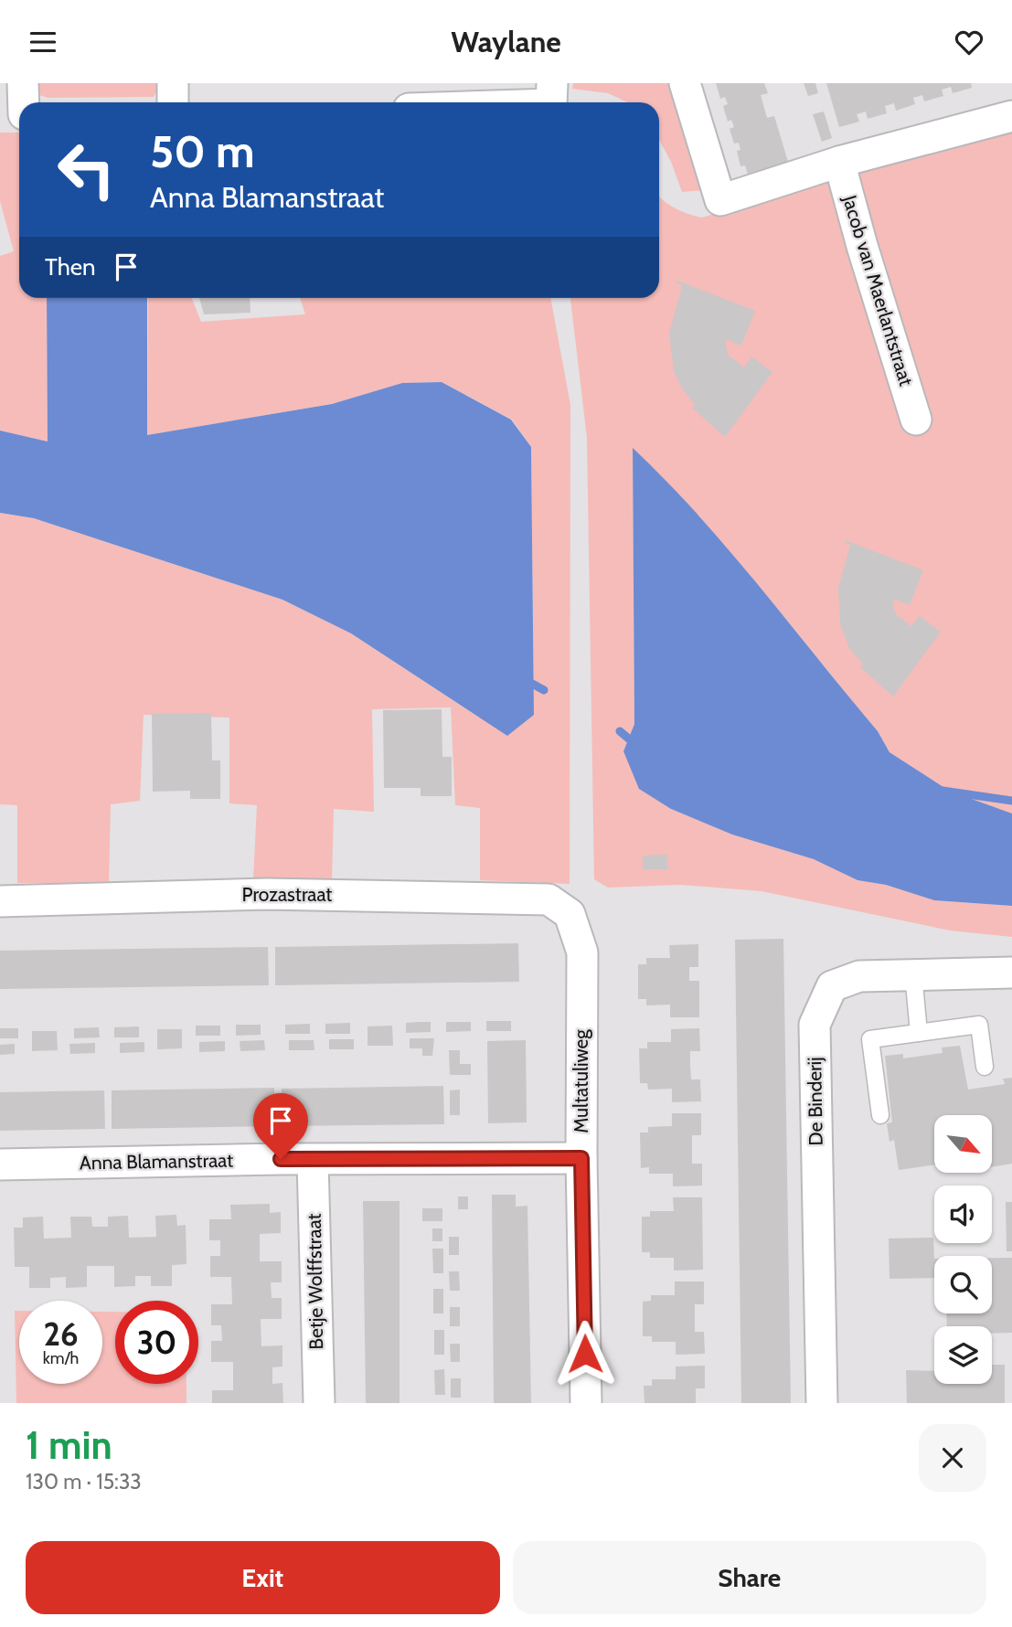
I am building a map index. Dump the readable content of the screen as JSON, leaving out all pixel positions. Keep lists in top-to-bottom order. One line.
{"streets":{"street":["Jacob van Maerlantstraat","Prozastraat","Multatuliweg","De Binderij","Anna Blamanstraat","Betje Wolffstraat"]},"crossings":[["Prozastraat","Multatuliweg"],["Multatuliweg","Anna Blamanstraat"],["Anna Blamanstraat","Betje Wolffstraat"]],"north":"bottom right","page":{"header":"Waylane","turn":["50 m","Anna Blamanstraat"],"then":"Then","speed":"26 km/h","limit":"30","heading":["1 min","130 m · 15:33"],"buttons":["Exit","Share"]}}
